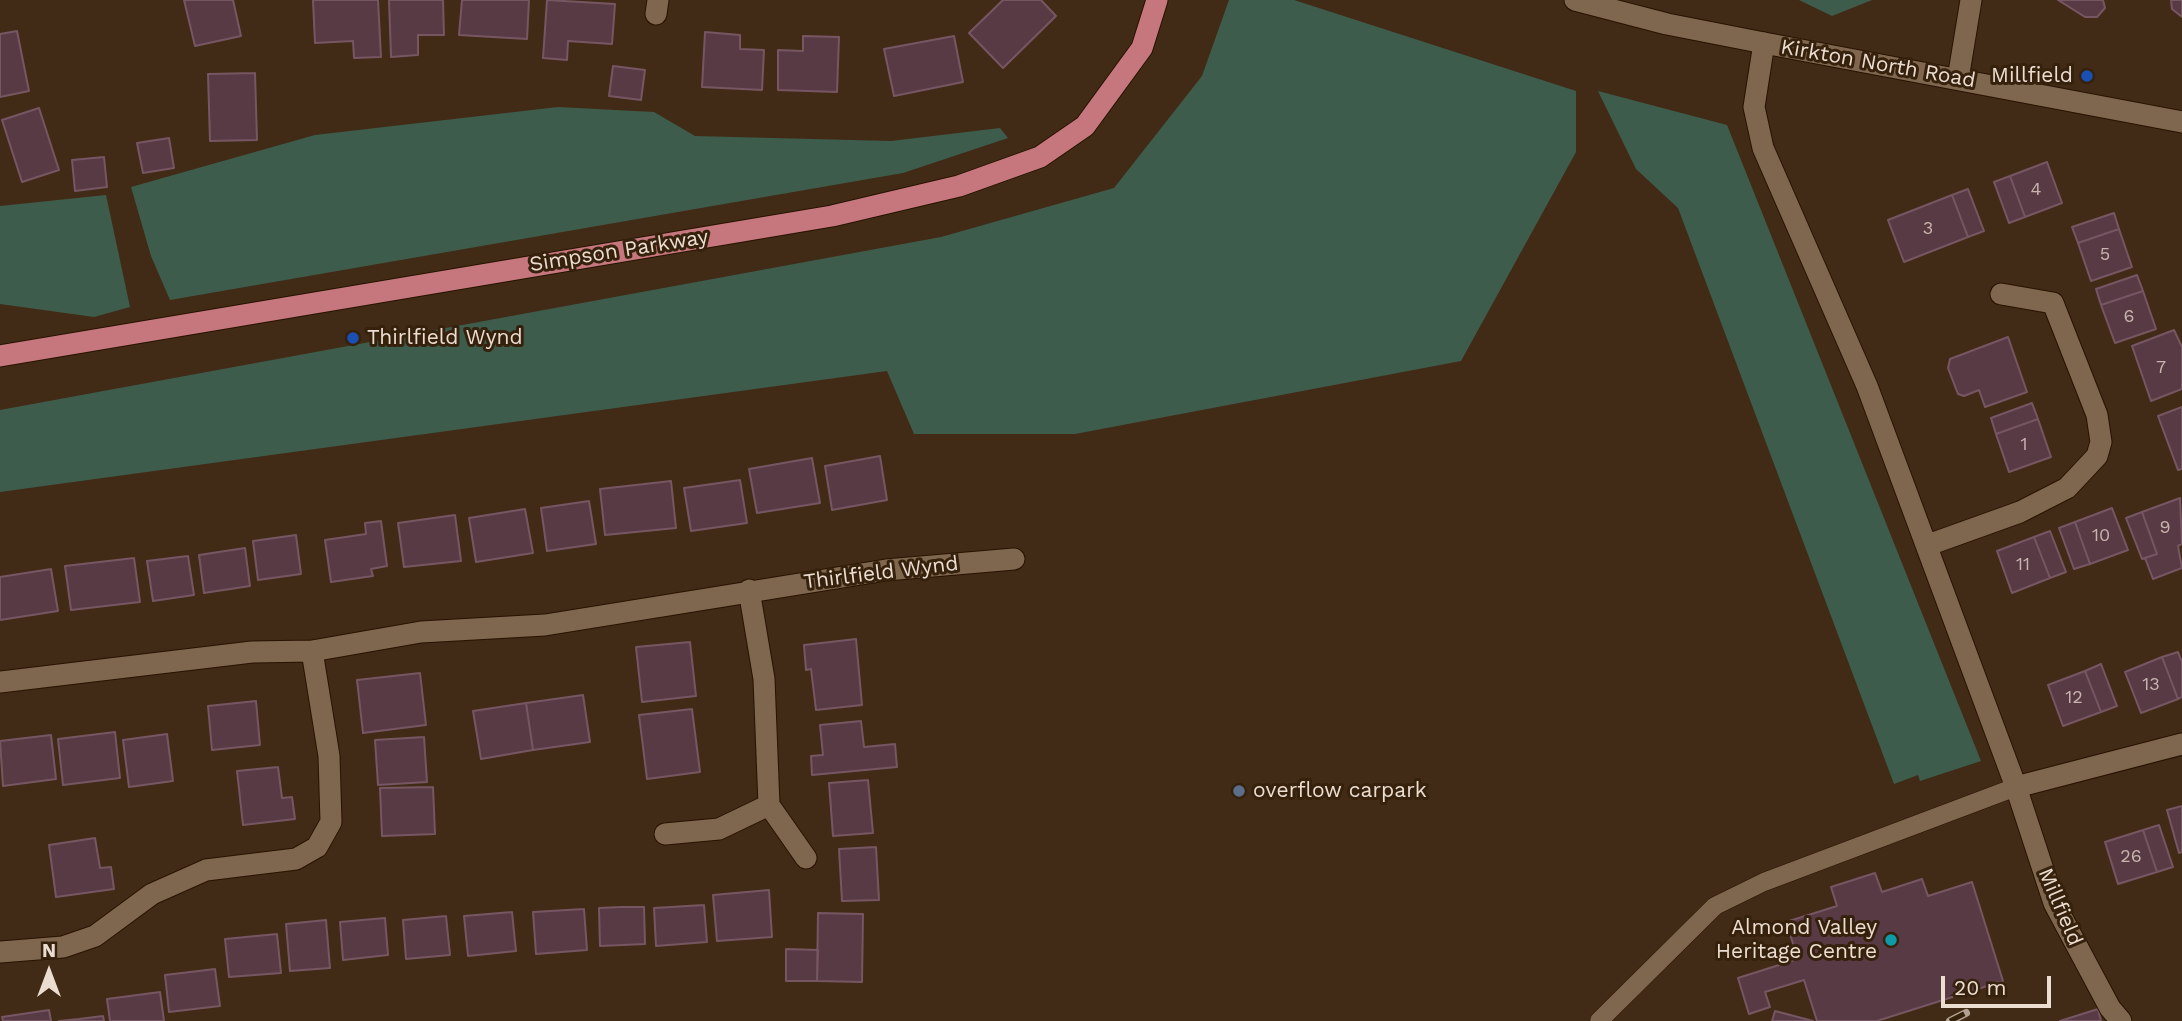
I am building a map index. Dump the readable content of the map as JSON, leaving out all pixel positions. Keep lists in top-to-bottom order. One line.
{"streets":{"main road":["Simpson Parkway"],"street":["Kirkton North Road","Thirlfield Wynd","Millfield"]},"crossings":[["Kirkton North Road","Millfield"]],"places":["Millfield","Thirlfield Wynd","overflow carpark","Almond Valley Heritage Centre"],"house_numbers":["4","3","5","6","7","1","9","10","11","13","12","26"],"scale_bar":"20 m","north":"top"}
